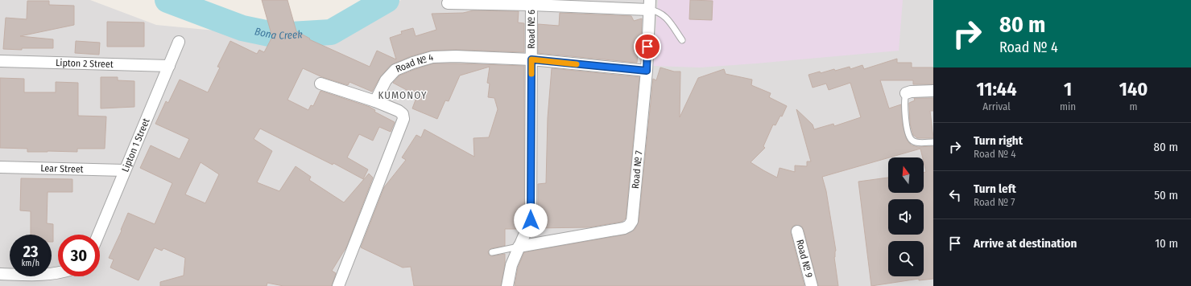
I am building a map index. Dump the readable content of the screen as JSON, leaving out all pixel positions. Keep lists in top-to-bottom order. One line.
{"streets":{"street":["Road № 6","Lipton 2 Street","Road № 4","Lipton 1 Street","Lear Street","Road № 7","Road № 9"]},"crossings":[["Road № 6","Road № 4"],["Road № 6","Road № 7"],["Lipton 2 Street","Lipton 1 Street"],["Road № 4","Road № 7"],["Lipton 1 Street","Lear Street"]],"districts":["KUMONOY"],"water":["Bona Creek"],"north":"top","page":{"turn":["80 m","Road № 4"],"eta":["11:44","Arrival","1","min","140","m"],"list":[{"name":"Turn right","note":"Road № 4","value":"80 m"},{"name":"Turn left","note":"Road № 7","value":"50 m"},{"name":"Arrive at destination","value":"10 m"}],"speed":"23 km/h","limit":"30"}}
